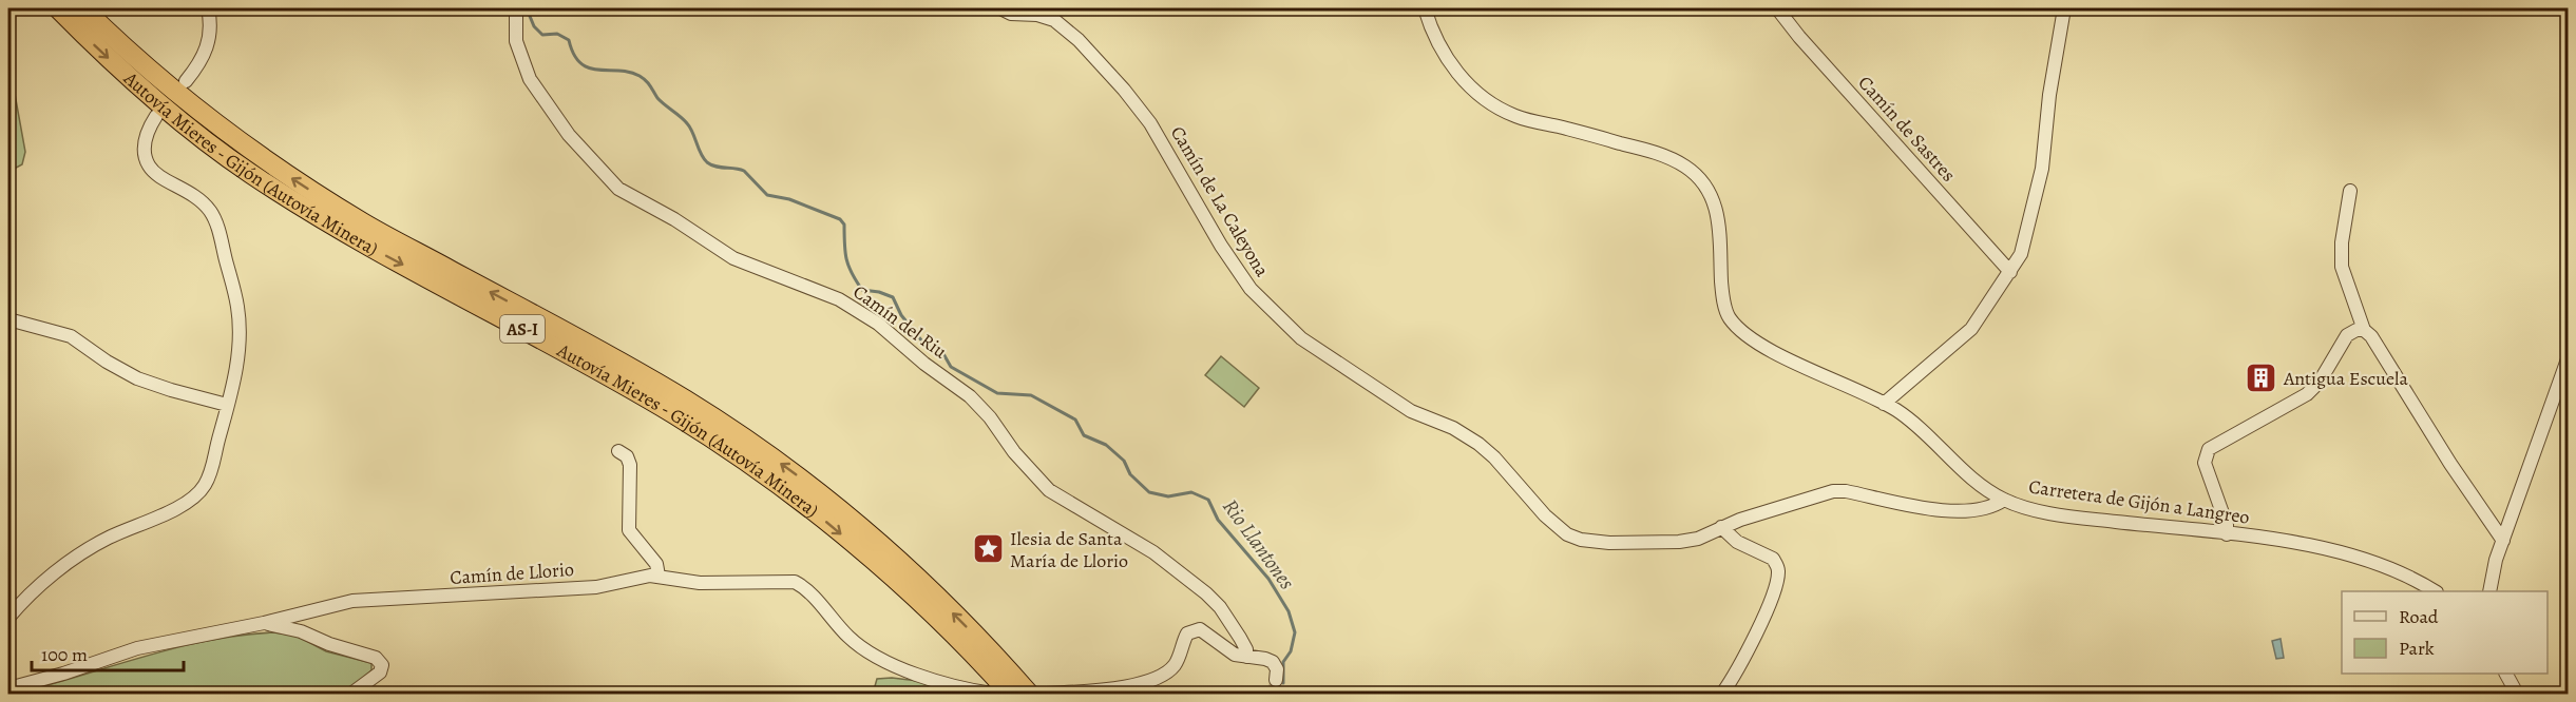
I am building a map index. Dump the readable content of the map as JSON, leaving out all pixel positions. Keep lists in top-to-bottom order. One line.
{"streets":{"highway":["Autovía Mieres - Gijón (Autovía Minera)","AS-I"],"street":["Camín de Sastres","Camín de La Caleyona","Camín del Riu","Carretera de Gijón a Langreo","Camín de Llorio"]},"crossings":[["Camín de La Caleyona","Carretera de Gijón a Langreo"]],"water":["Rio Llantones"],"places":{"building":["Antigua Escuela"],"place":["Ilesia de Santa María de Llorio"]},"legend":["Road","Park"],"scale_bar":"100 m"}
